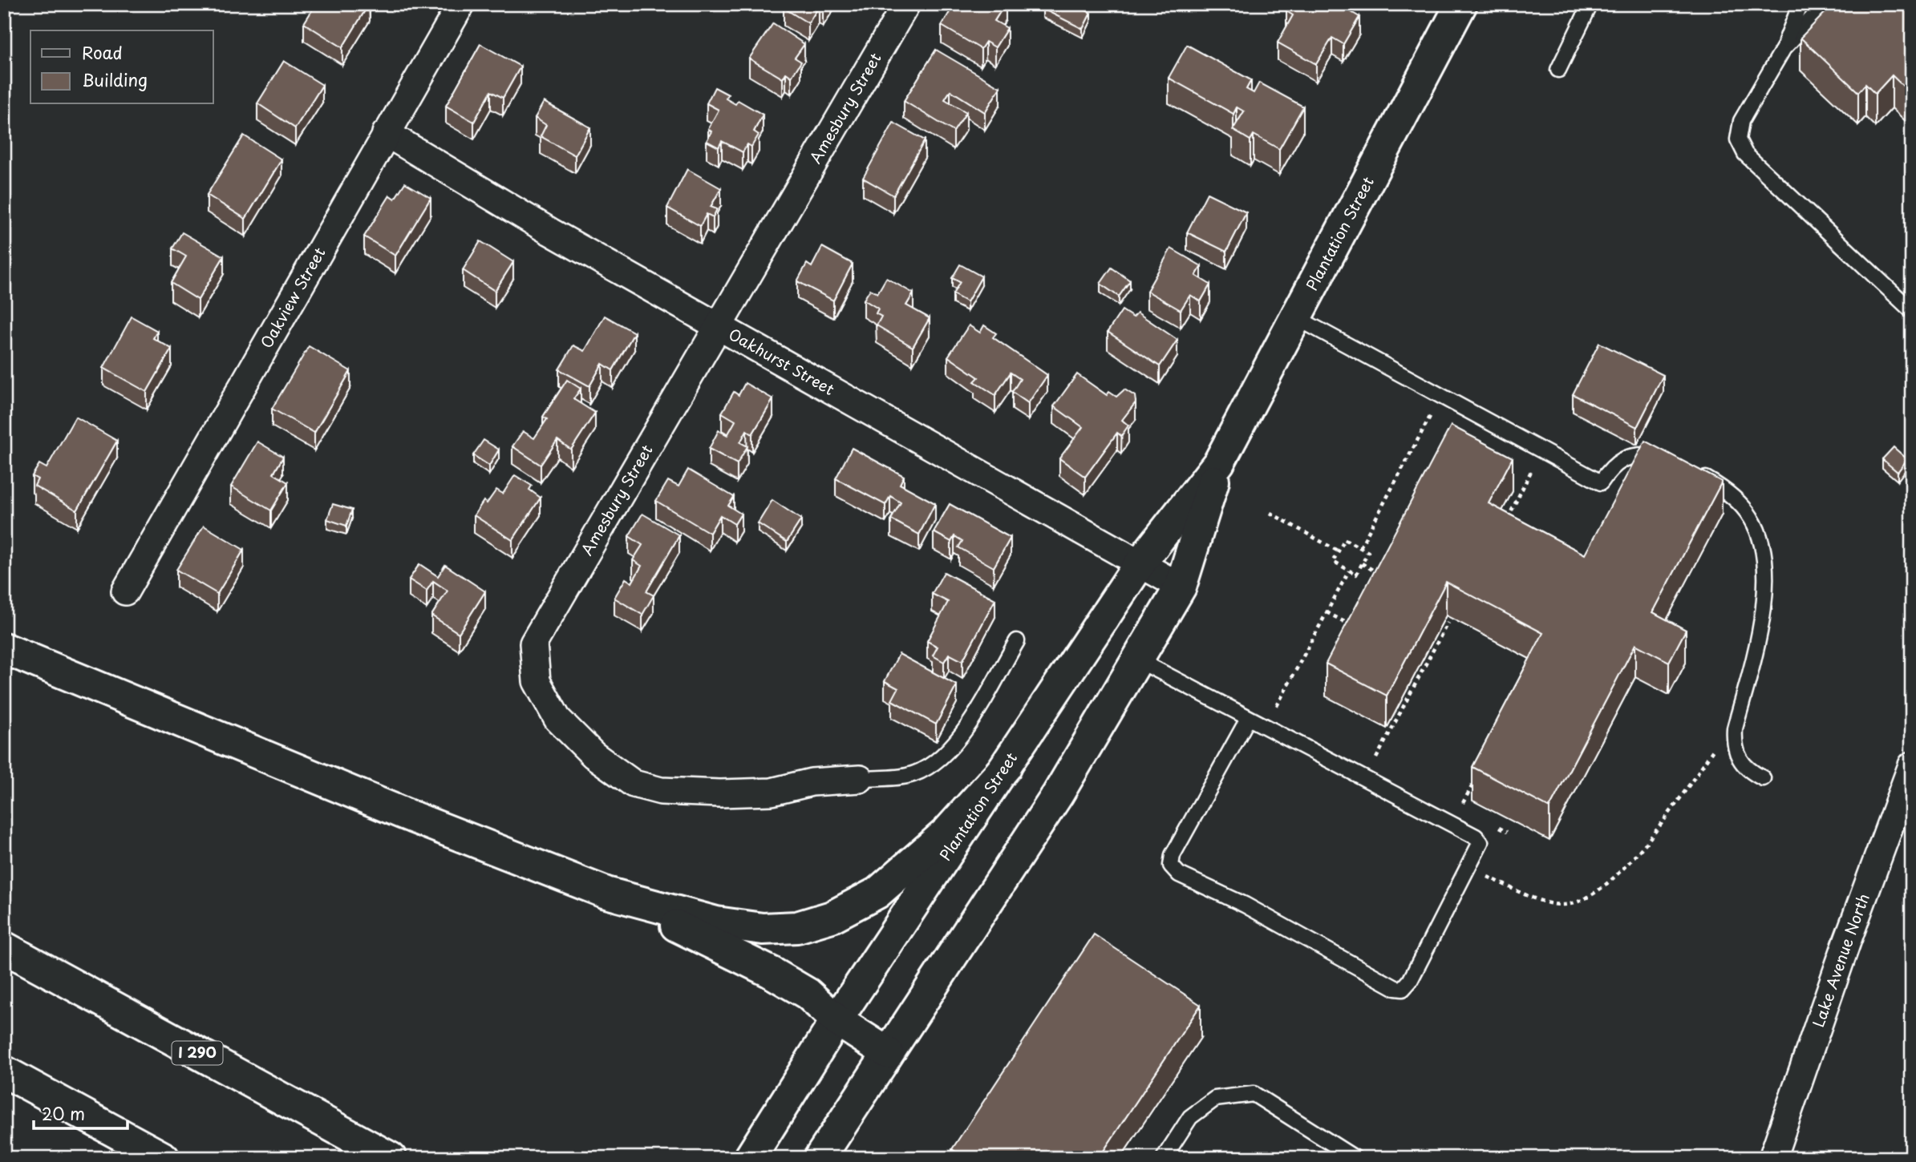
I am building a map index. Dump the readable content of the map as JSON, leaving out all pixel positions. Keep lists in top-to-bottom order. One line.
{"streets":{"main road":["Plantation Street","I 290"],"street":["Amesbury Street","Oakview Street","Oakhurst Street","Lake Avenue North"]},"crossings":[["Amesbury Street","Oakhurst Street"],["Plantation Street","Oakhurst Street"],["Oakview Street","Oakhurst Street"]],"legend":["Road","Building"],"scale_bar":"20 m"}
